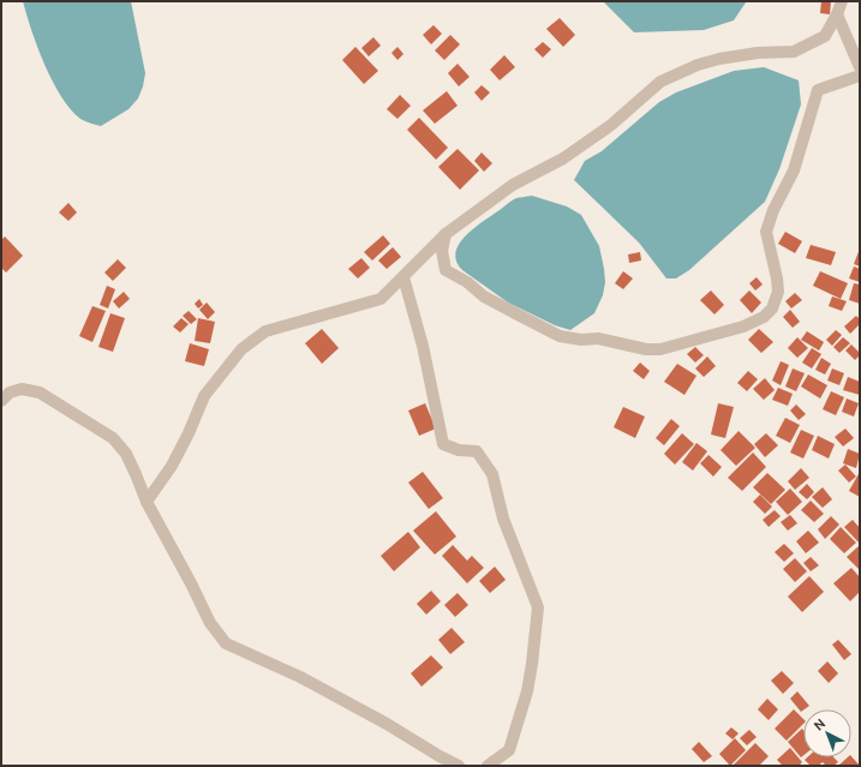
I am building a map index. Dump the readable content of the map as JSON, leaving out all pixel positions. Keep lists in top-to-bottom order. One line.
{"north":"top left"}
